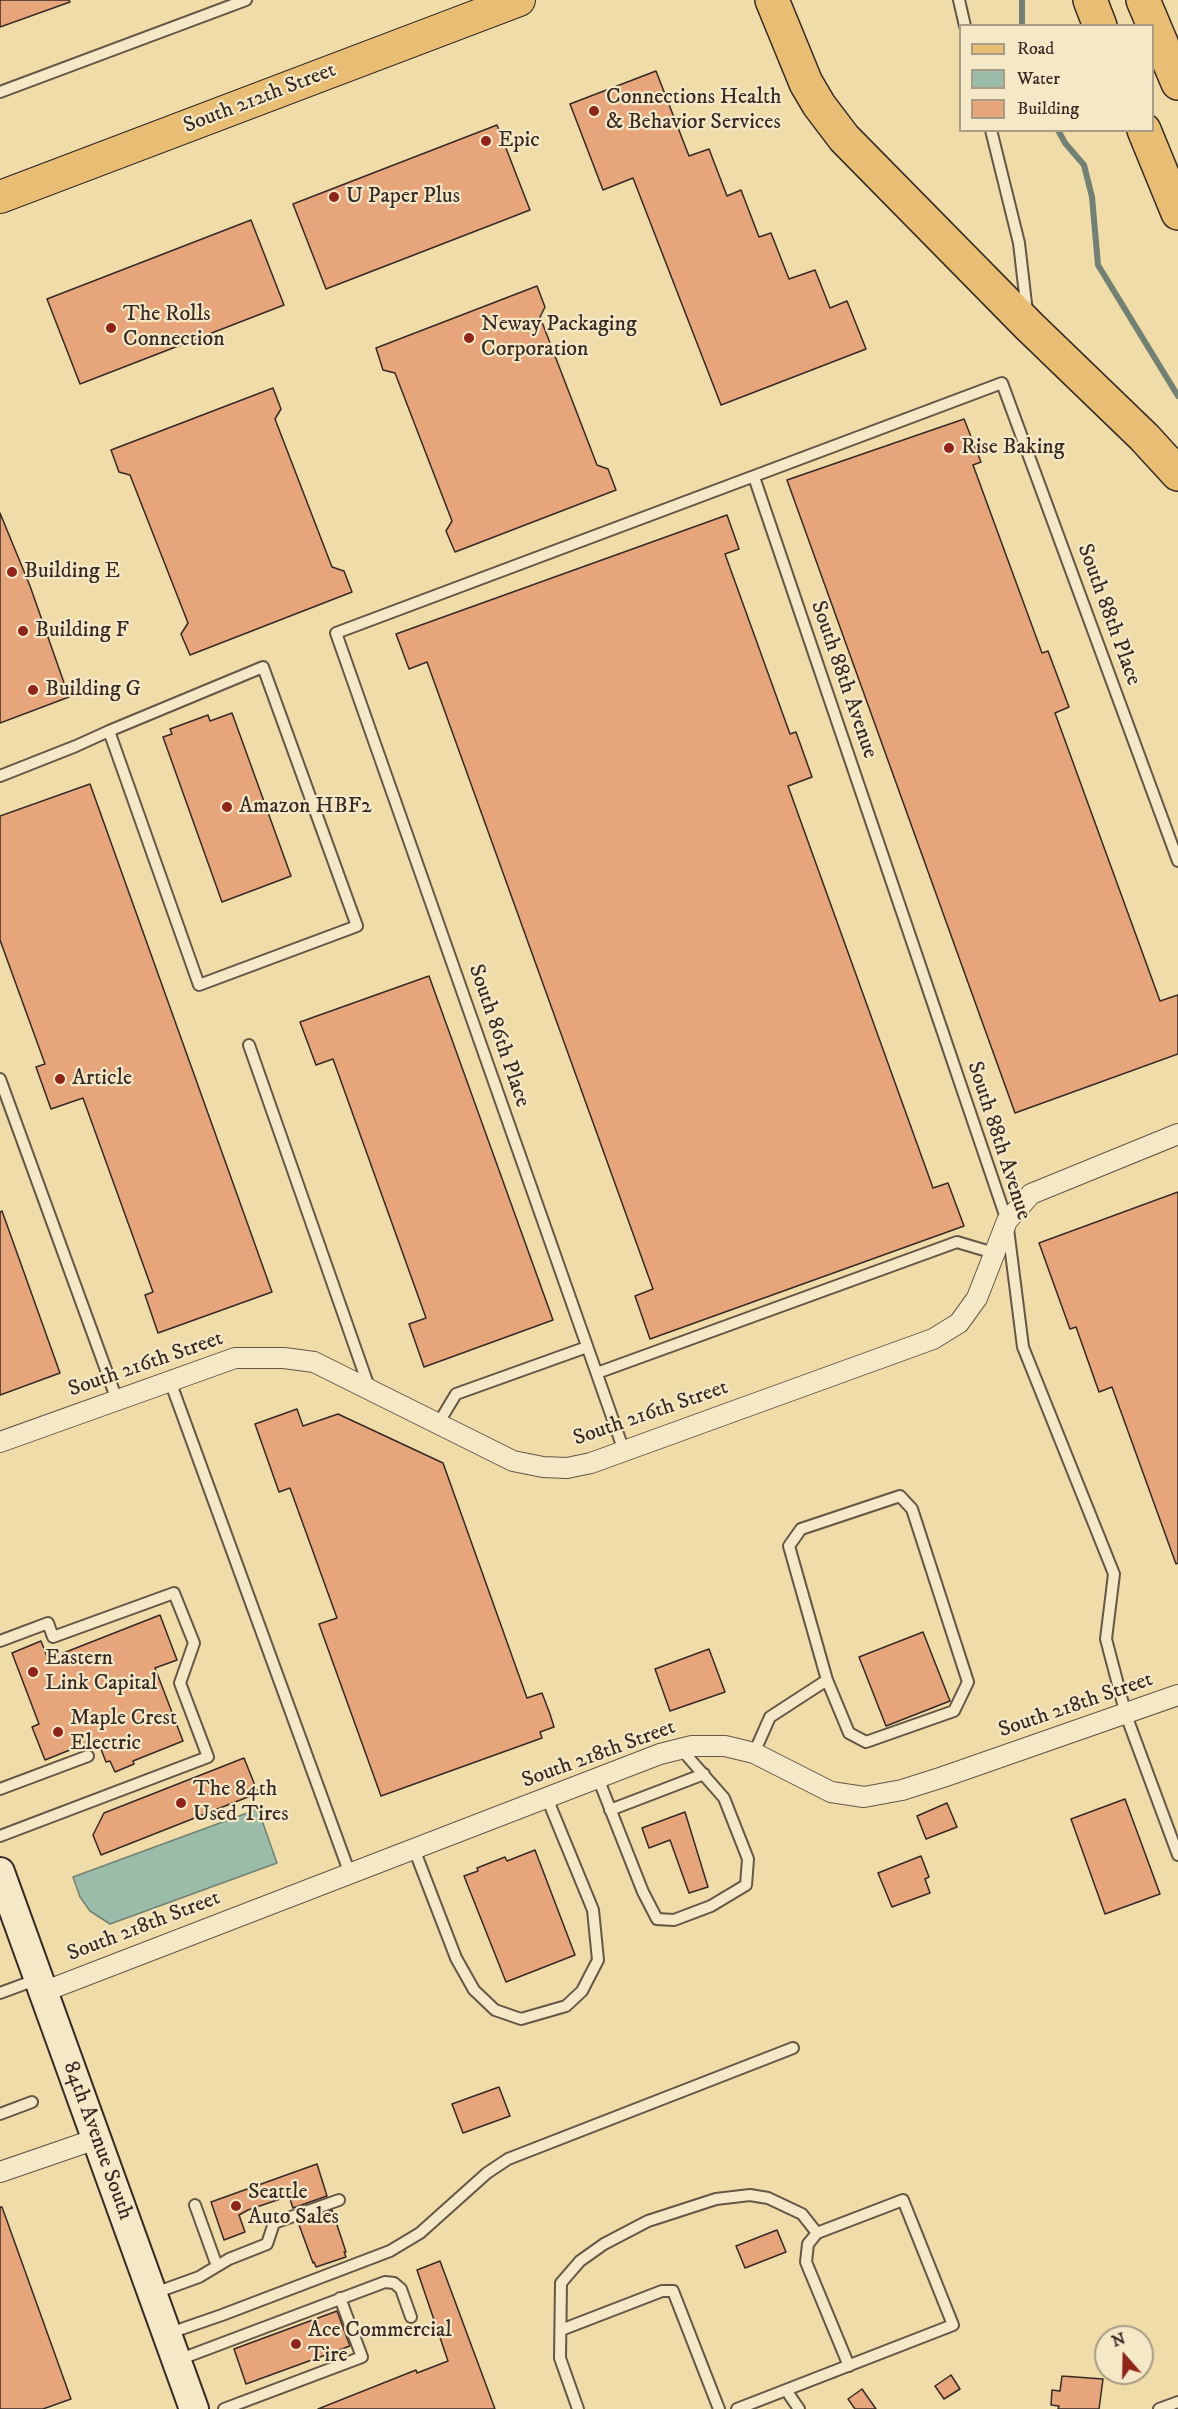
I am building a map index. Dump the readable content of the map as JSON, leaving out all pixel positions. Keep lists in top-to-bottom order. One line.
{"streets":{"main road":["South 212th Street","84th Avenue South"],"street":["South 216th Street","South 218th Street"],"lane":["South 88th Place","South 88th Avenue","South 86th Place"]},"crossings":[["South 88th Place","South 88th Avenue"],["South 88th Place","South 86th Place"],["South 88th Avenue","South 86th Place"],["South 88th Avenue","South 216th Street"],["South 88th Avenue","South 218th Street"],["South 86th Place","South 216th Street"],["South 218th Street","84th Avenue South"]],"places":["Connections Health & Behavior Services","Epic","U Paper Plus","The Rolls Connection","Neway Packaging Corporation","Rise Baking","Building E","Building F","Building G","Amazon HBF2","Article","Eastern Link Capital","Maple Crest Electric","The 84th Used Tires","Seattle Auto Sales","Ace Commercial Tire"],"legend":["Road","Water","Building"],"north":"top"}
